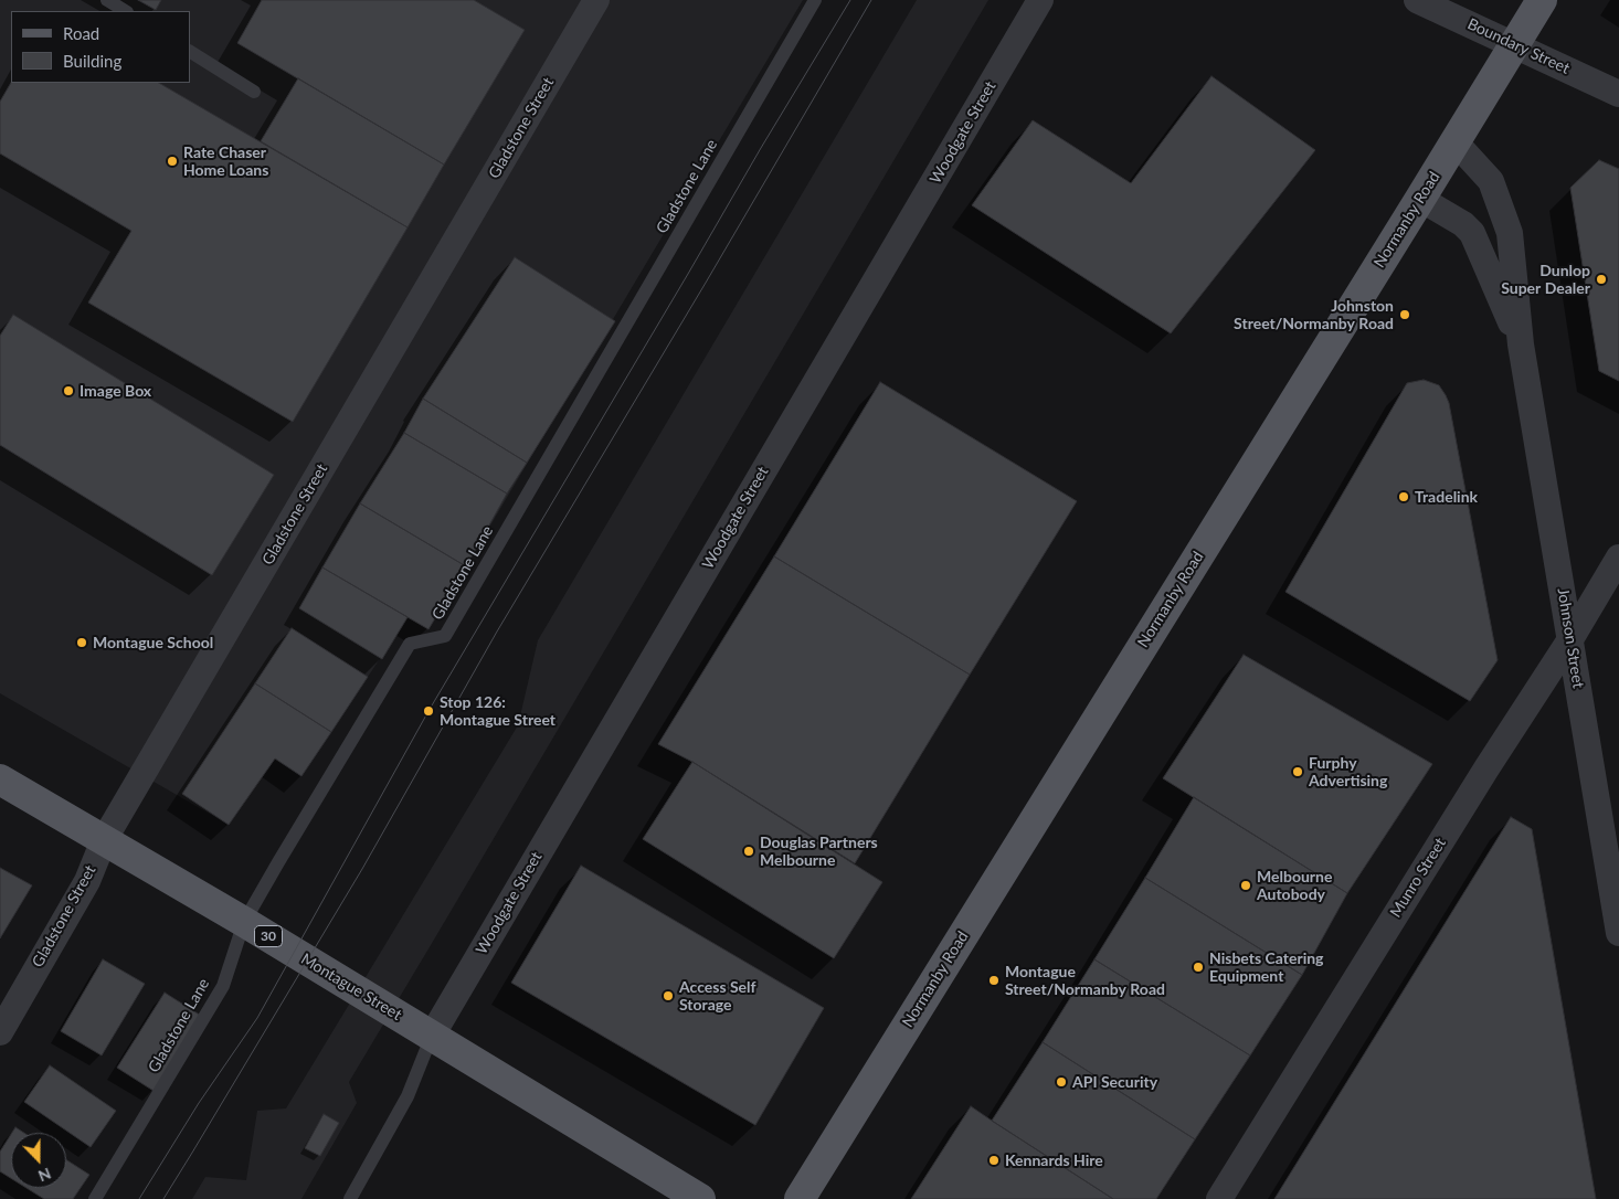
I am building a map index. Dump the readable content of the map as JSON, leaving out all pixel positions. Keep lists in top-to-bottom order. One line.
{"streets":{"main road":["Normanby Road","30","Montague Street"],"street":["Boundary Street","Gladstone Street","Woodgate Street","Johnson Street","Munro Street"],"lane":["Gladstone Lane"]},"crossings":[["Boundary Street","Normanby Road"],["Gladstone Street","Montague Street"],["Woodgate Street","Montague Street"],["Gladstone Lane","Montague Street"],["Normanby Road","Johnson Street"],["Johnson Street","Munro Street"]],"places":["Rate Chaser Home Loans","Dunlop Super Dealer","Johnston Street/Normanby Road","Image Box","Tradelink","Montague School","Stop 126: Montague Street","Furphy Advertising","Douglas Partners Melbourne","Melbourne Autobody","Nisbets Catering Equipment","Montague Street/Normanby Road","Access Self Storage","API Security","Kennards Hire"],"legend":["Road","Building"],"north":"bottom"}
